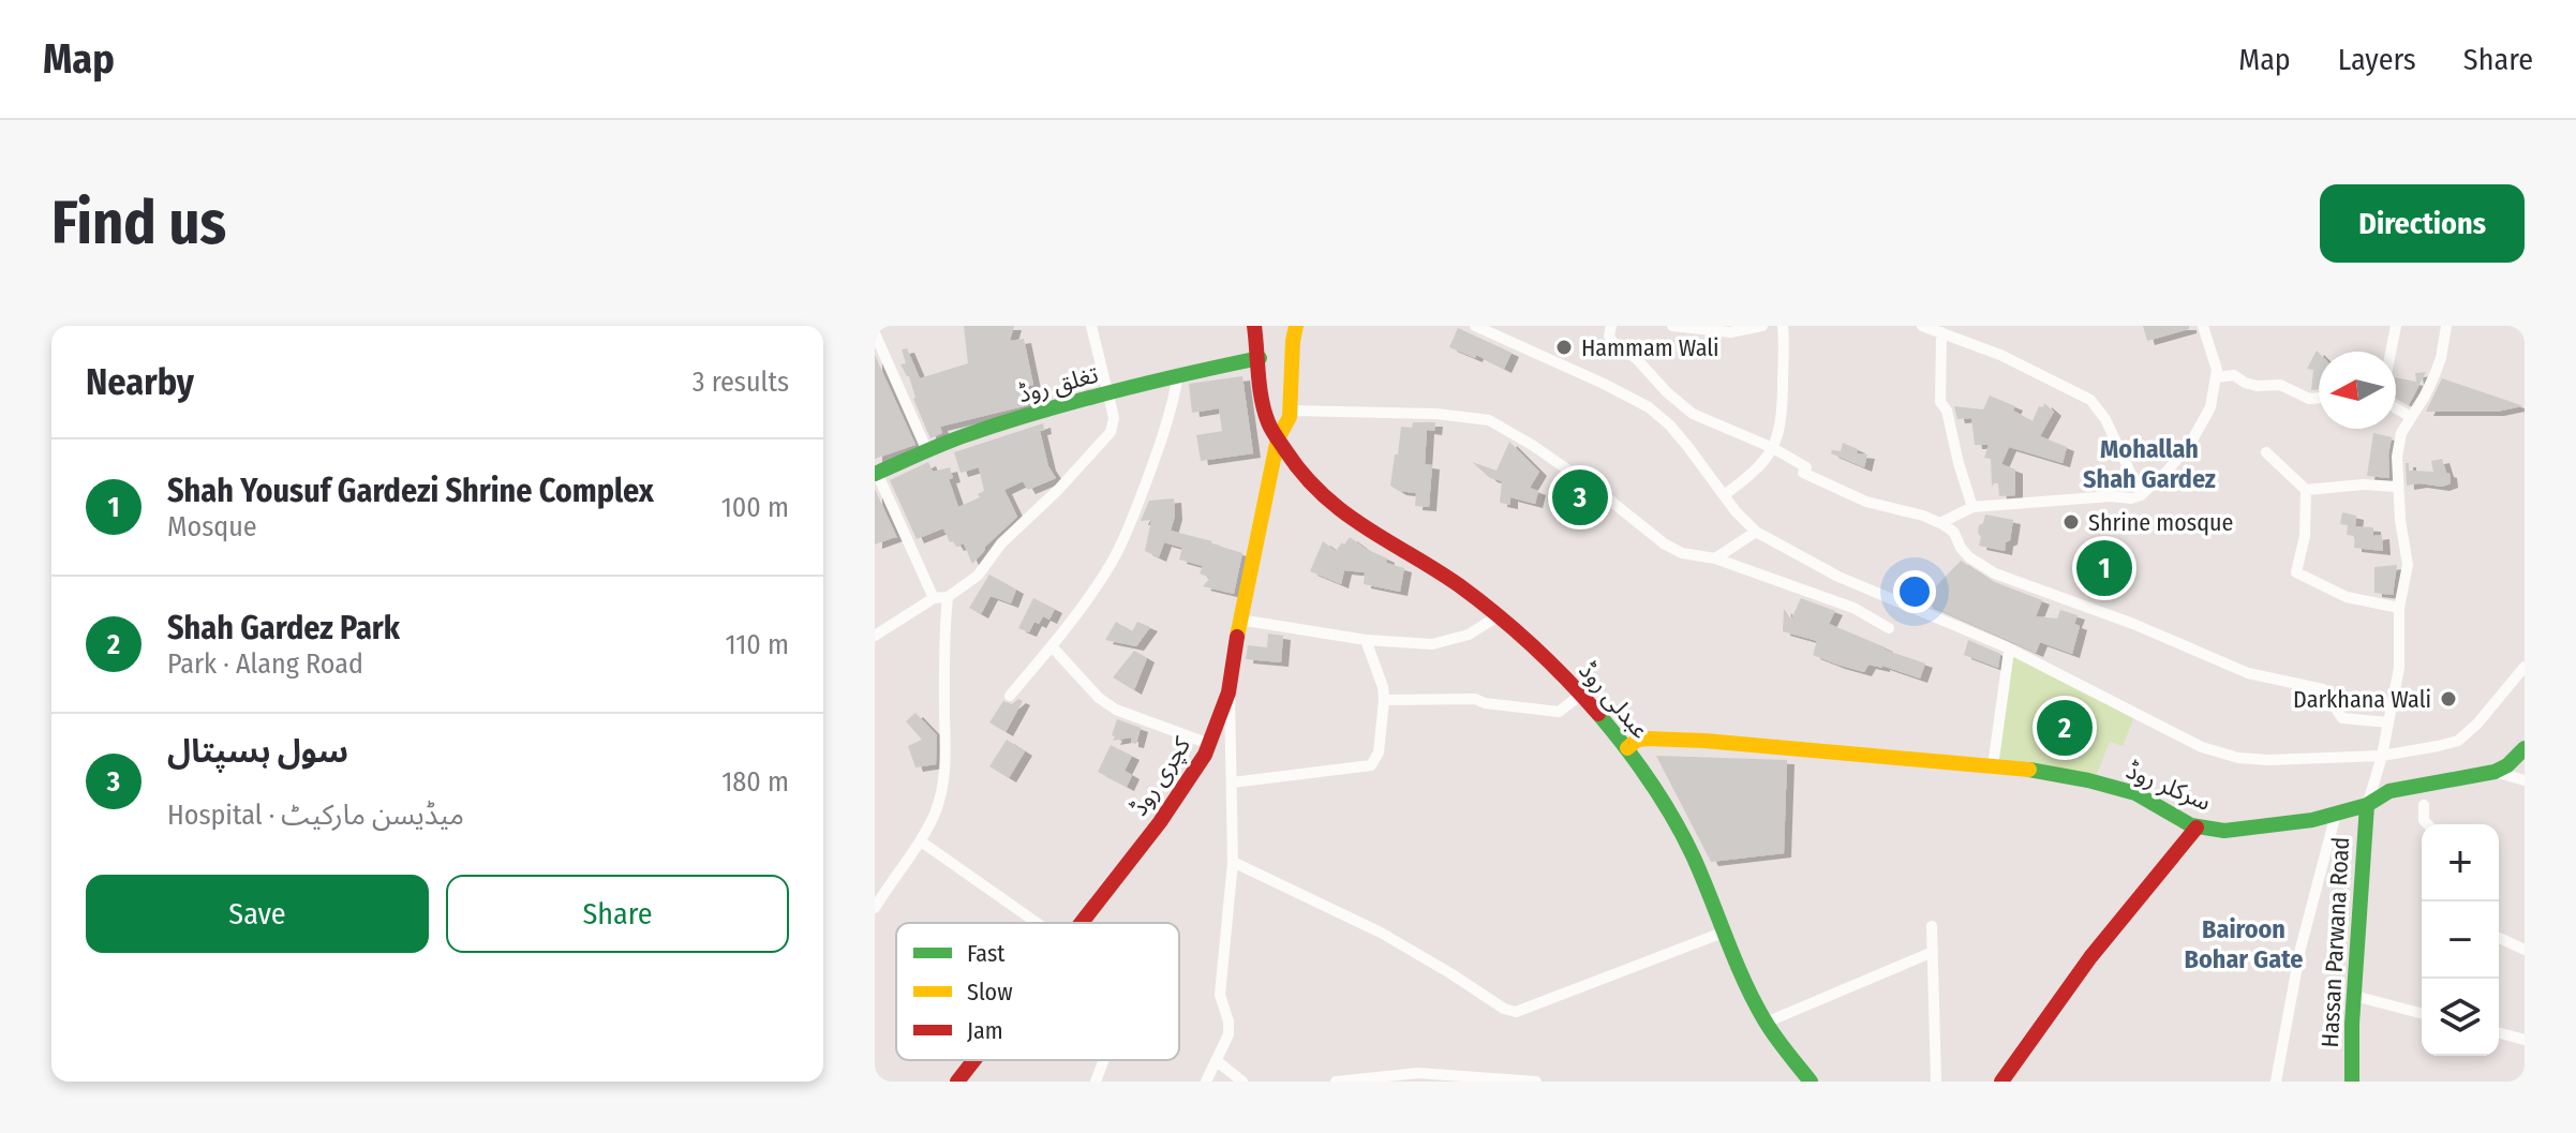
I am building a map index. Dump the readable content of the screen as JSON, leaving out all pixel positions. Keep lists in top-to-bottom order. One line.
{"streets":{"main road":["تغلق روڈ","عبدلی روڈ","کچری روڈ","سرکلر روڈ","Hassan Parwana Road"]},"crossings":[["تغلق روڈ","عبدلی روڈ"],["عبدلی روڈ","کچری روڈ"],["عبدلی روڈ","سرکلر روڈ"],["سرکلر روڈ","Hassan Parwana Road"]],"districts":["Mohallah Shah Gardez","Bairoon Bohar Gate"],"places":["Hammam Wali","Shrine mosque","Darkhana Wali"],"legend":["Fast","Slow","Jam"],"north":"left","page":{"header":"Map","nav":["Map","Layers","Share"],"buttons":["Directions",["Save","Share"]],"title":"Find us","heading":["Nearby","3 results"],"list":[{"mark":"1","name":"Shah Yousuf Gardezi Shrine Complex","note":"Mosque","value":"100 m"},{"mark":"2","name":"Shah Gardez Park","note":"Park · Alang Road","value":"110 m"},{"mark":"3","name":"سول ہسپتال","note":"Hospital · میڈیسن مارکیٹ","value":"180 m"}],"pins":["3","1","2"],"map_buttons":["+","−"]}}
